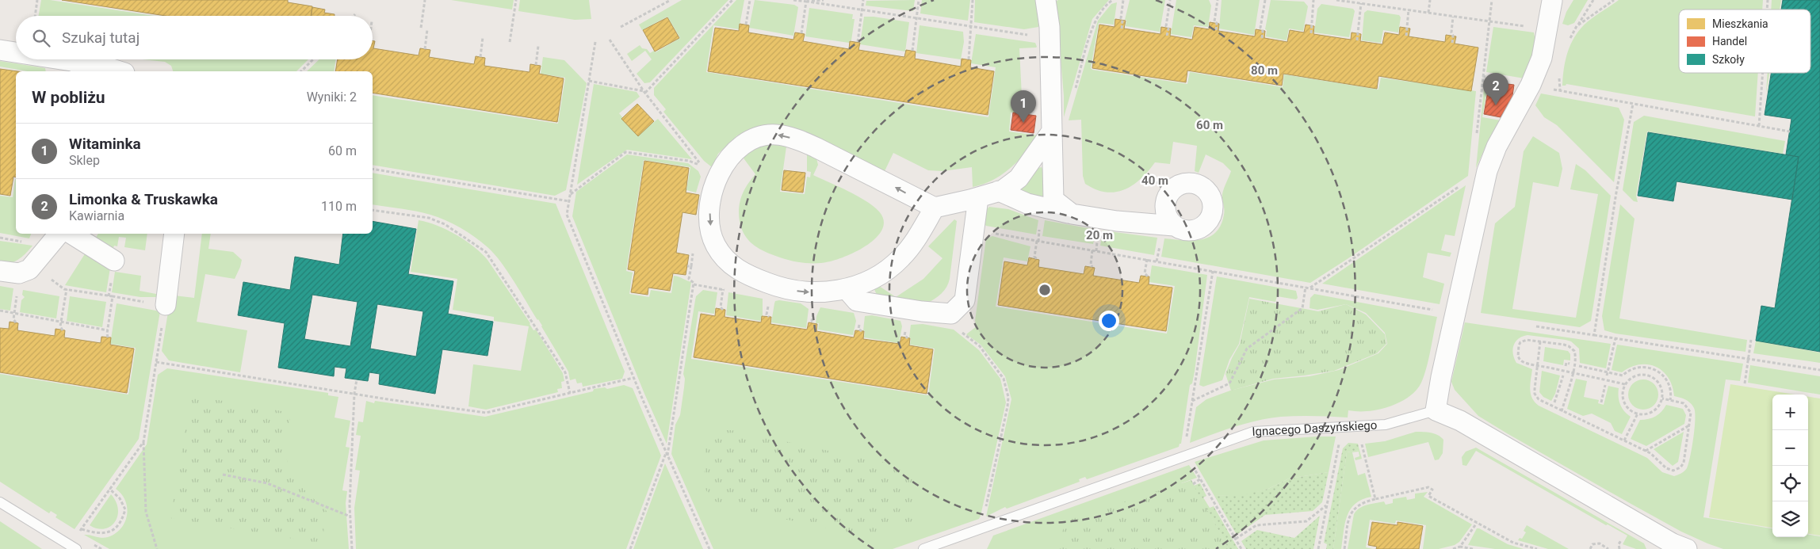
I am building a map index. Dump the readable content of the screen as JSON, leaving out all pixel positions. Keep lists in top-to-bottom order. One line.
{"streets":{"lane":["Ignacego Daszyńskiego"]},"legend":["Mieszkania","Handel","Szkoły"],"page":{"search":"Szukaj tutaj","heading":["W pobliżu","Wyniki: 2"],"pins":["2","1"],"list":[{"mark":"1","name":"Witaminka","note":"Sklep","value":"60 m"},{"mark":"2","name":"Limonka & Truskawka","note":"Kawiarnia","value":"110 m"}],"map_buttons":["+","−"]},"rings":["80 m","60 m","40 m","20 m"]}
